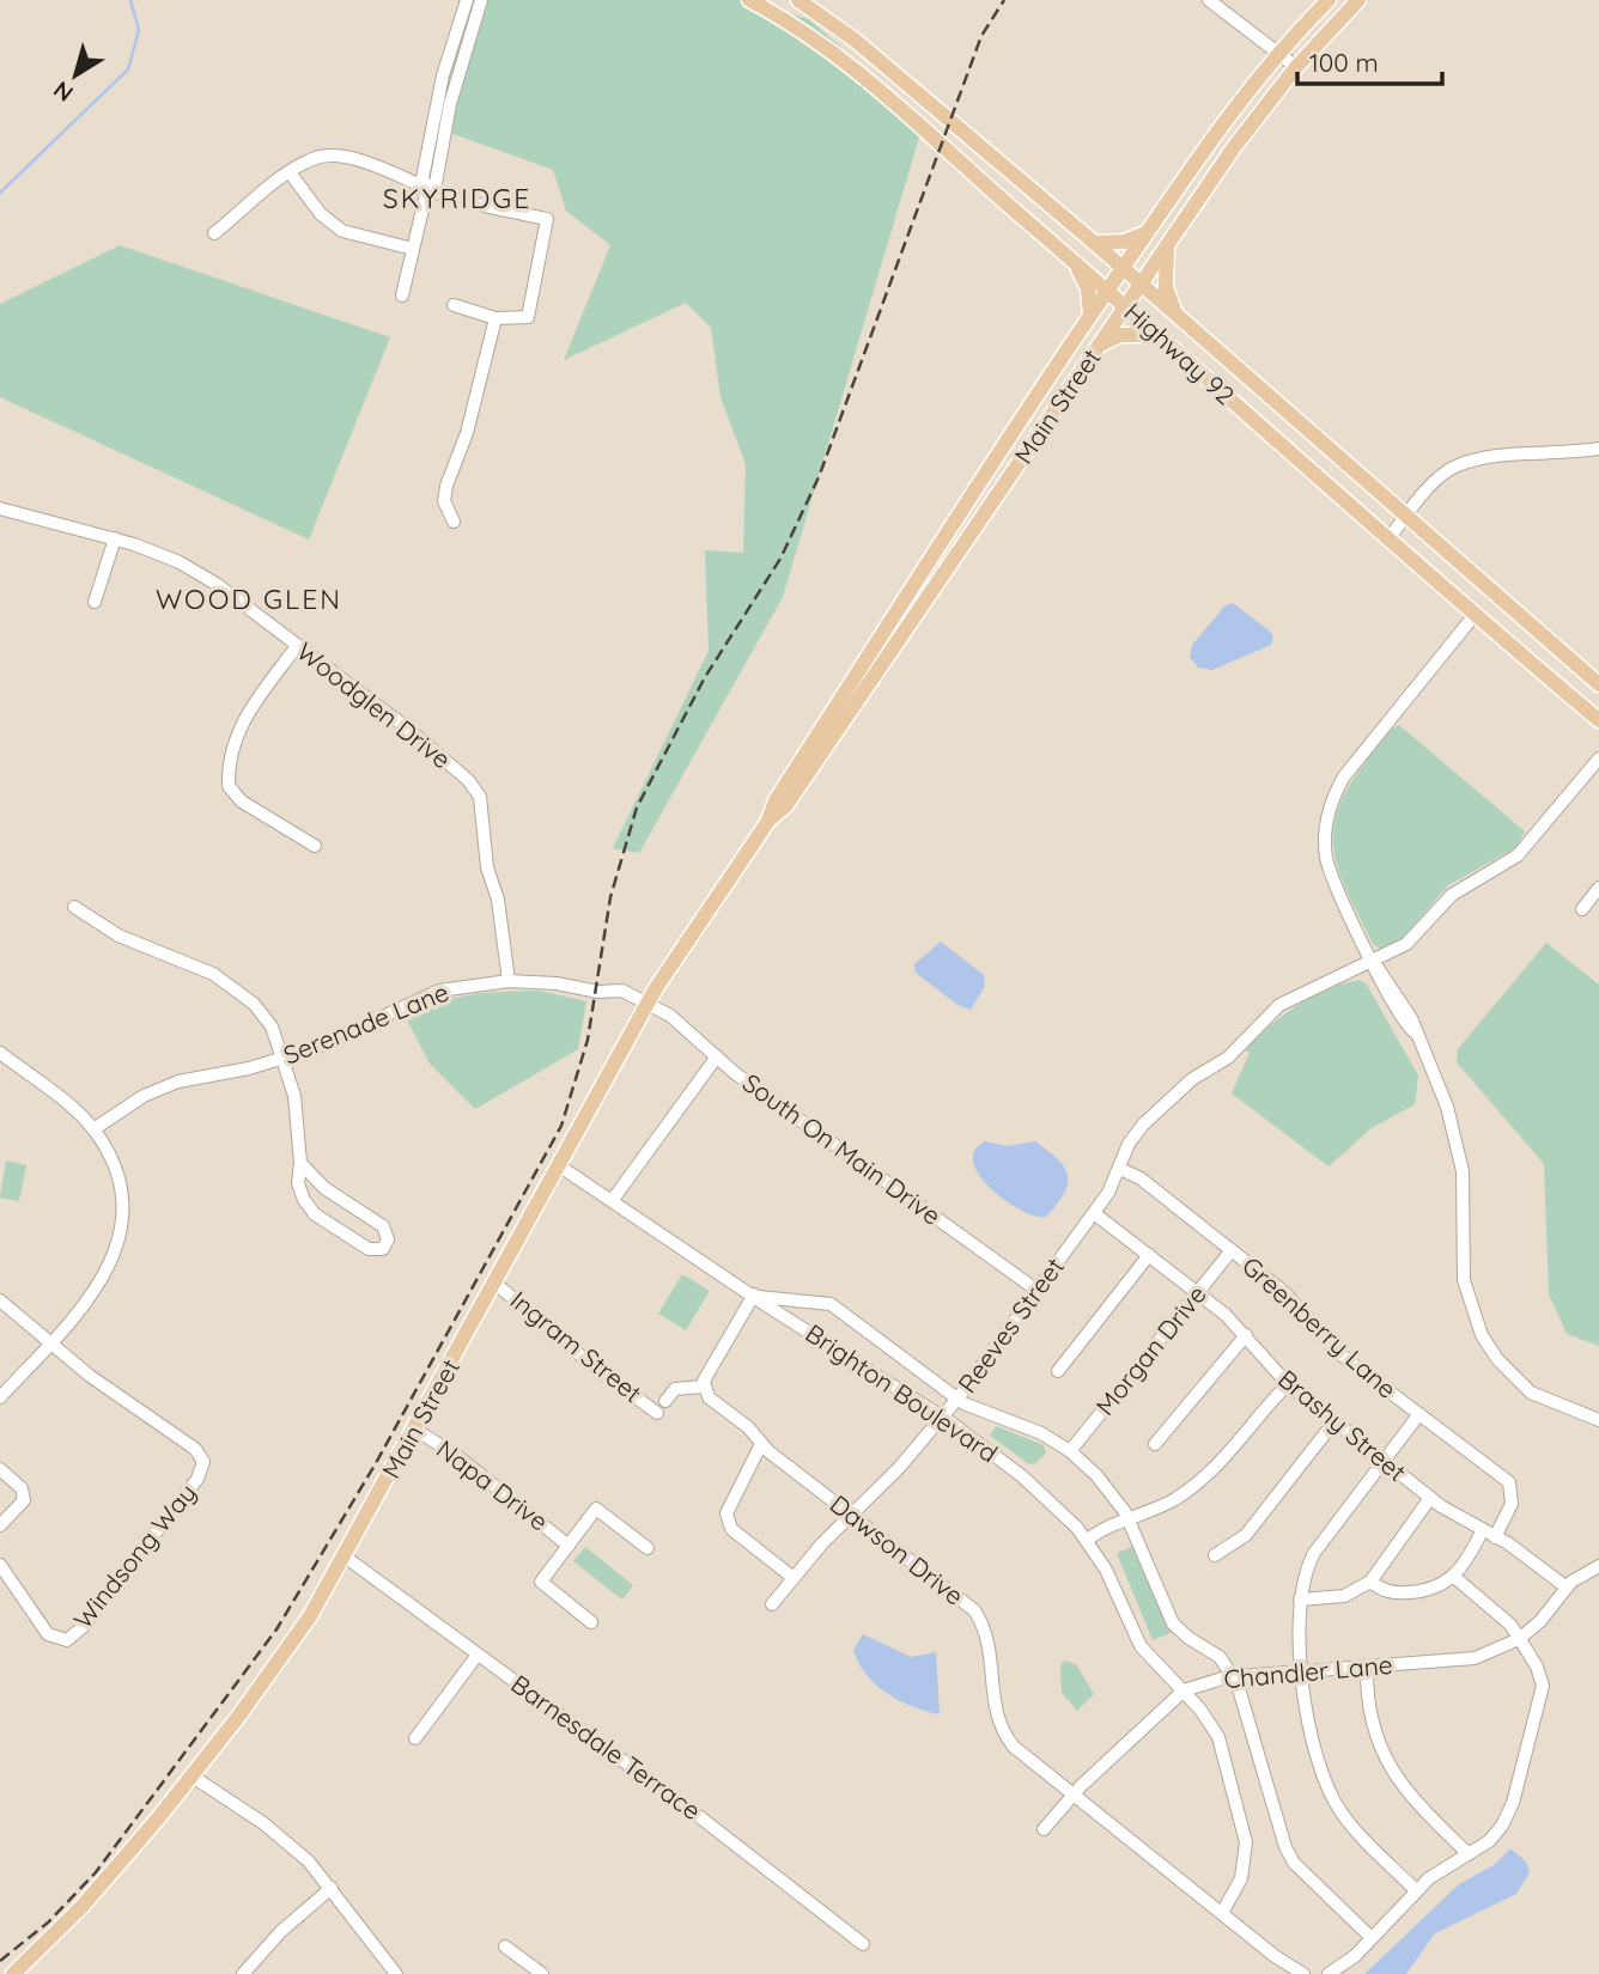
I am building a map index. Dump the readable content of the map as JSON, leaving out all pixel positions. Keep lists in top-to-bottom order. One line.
{"streets":{"main road":["Highway 92","Main Street"],"street":["Woodglen Drive","Serenade Lane","South On Main Drive","Reeves Street","Greenberry Lane","Ingram Street","Morgan Drive","Brighton Boulevard","Brashy Street","Napa Drive","Dawson Drive","Windsong Way","Chandler Lane","Barnesdale Terrace"]},"crossings":[["Highway 92","Main Street"],["Main Street","Serenade Lane"],["Main Street","South On Main Drive"],["Main Street","Ingram Street"],["Main Street","Brighton Boulevard"],["Main Street","Napa Drive"],["Main Street","Barnesdale Terrace"],["Woodglen Drive","Serenade Lane"],["Serenade Lane","South On Main Drive"],["South On Main Drive","Reeves Street"],["Reeves Street","Greenberry Lane"],["Reeves Street","Brighton Boulevard"],["Reeves Street","Brashy Street"],["Reeves Street","Dawson Drive"],["Greenberry Lane","Morgan Drive"],["Greenberry Lane","Brashy Street"],["Morgan Drive","Brashy Street"],["Brighton Boulevard","Dawson Drive"],["Brighton Boulevard","Chandler Lane"],["Brashy Street","Chandler Lane"],["Dawson Drive","Chandler Lane"]],"districts":["SKYRIDGE","WOOD GLEN"],"scale_bar":"100 m","north":"bottom left"}
